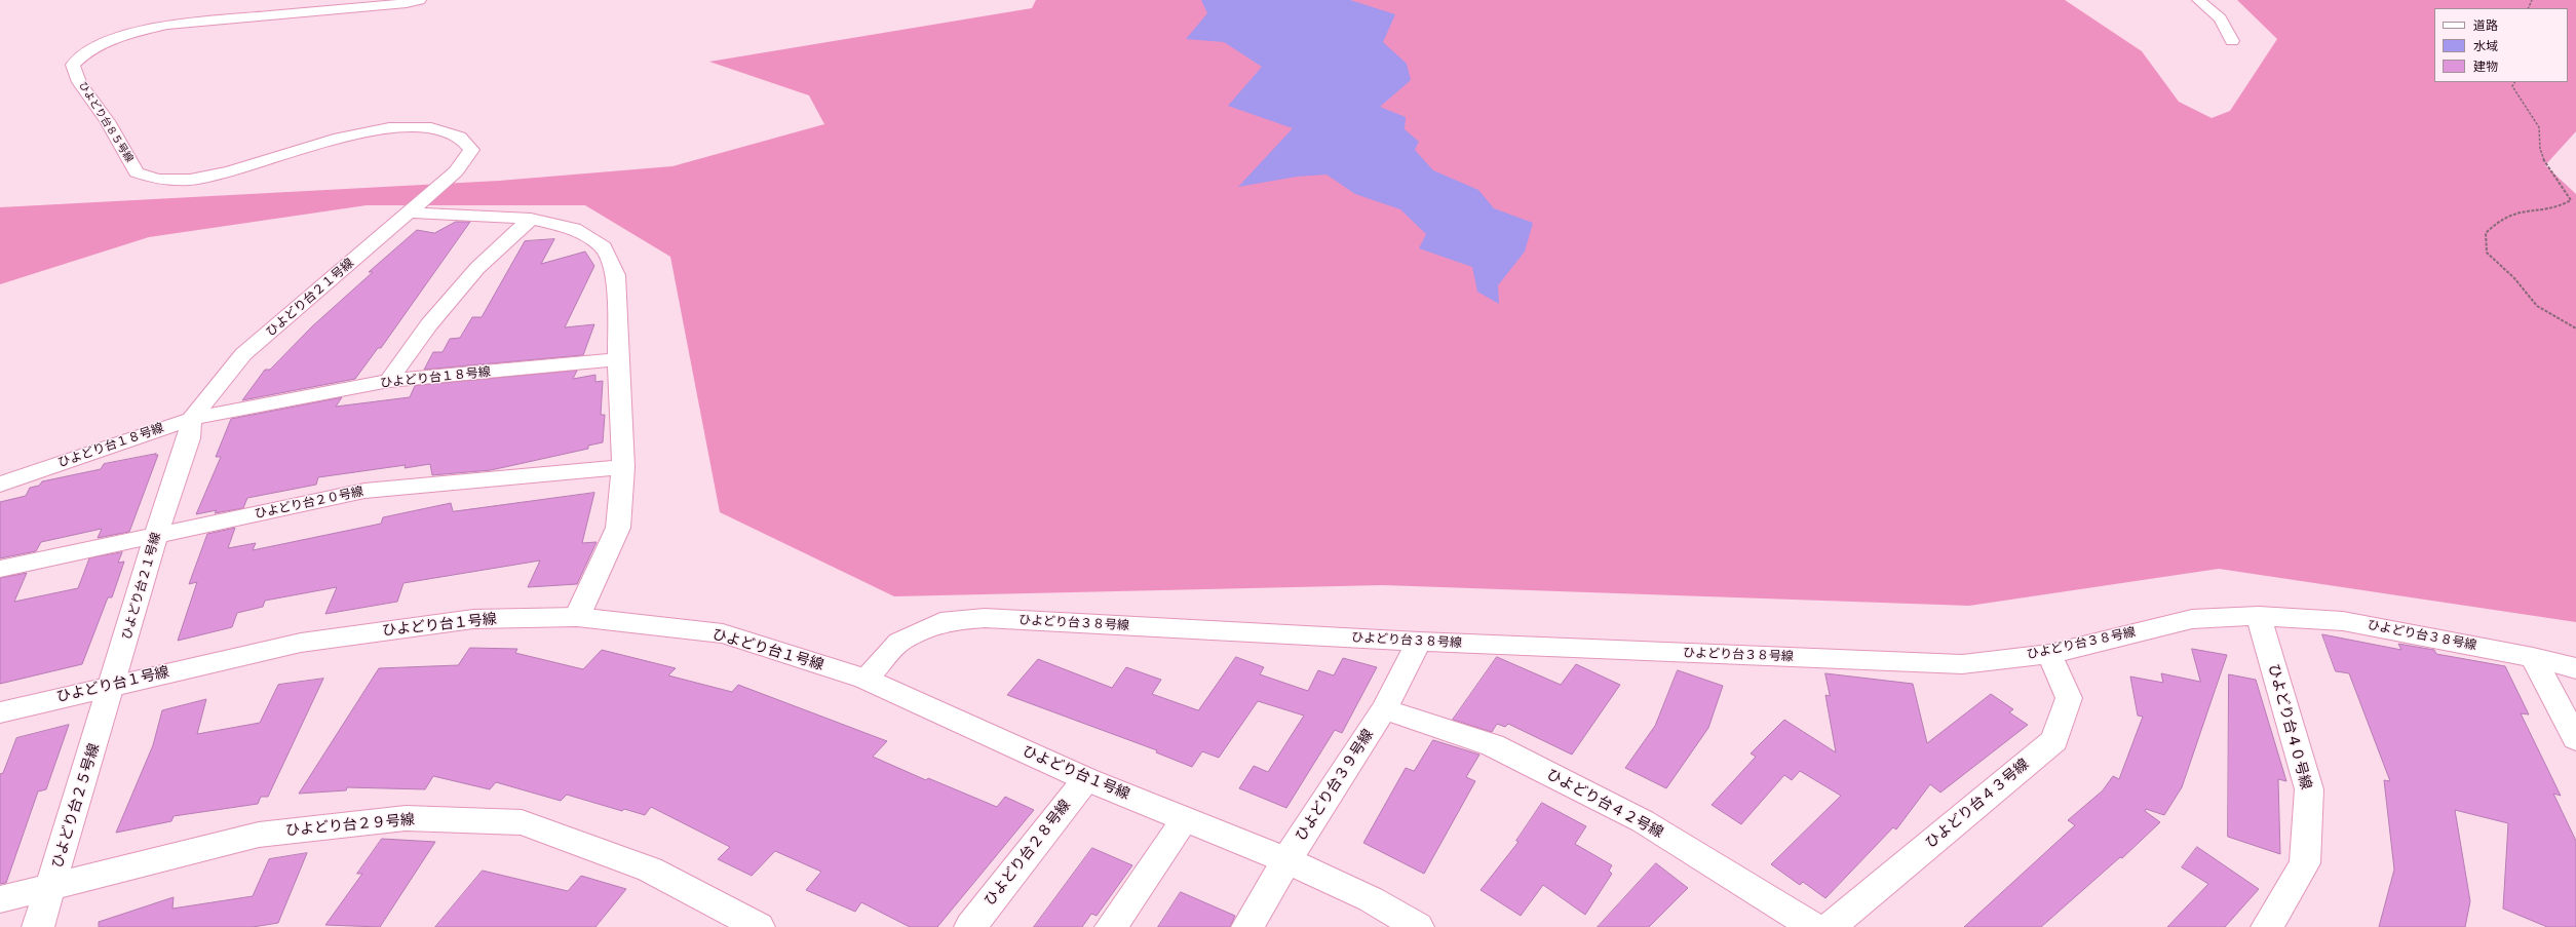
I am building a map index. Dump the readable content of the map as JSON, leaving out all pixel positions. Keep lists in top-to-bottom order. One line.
{"streets":{"street":["ひよどり台８５号線","ひよどり台２１号線","ひよどり台１８号線","ひよどり台２０号線","ひよどり台３８号線","ひよどり台１号線","ひよどり台４０号線","ひよどり台３９号線","ひよどり台４２号線","ひよどり台４３号線","ひよどり台２５号線","ひよどり台２９号線","ひよどり台２８号線"]},"crossings":[["ひよどり台８５号線","ひよどり台２１号線"],["ひよどり台２１号線","ひよどり台１８号線"],["ひよどり台２１号線","ひよどり台２０号線"],["ひよどり台２１号線","ひよどり台１号線"],["ひよどり台２１号線","ひよどり台２５号線"],["ひよどり台３８号線","ひよどり台１号線"],["ひよどり台３８号線","ひよどり台４０号線"],["ひよどり台３８号線","ひよどり台３９号線"],["ひよどり台３８号線","ひよどり台４３号線"],["ひよどり台１号線","ひよどり台３９号線"],["ひよどり台１号線","ひよどり台２５号線"],["ひよどり台１号線","ひよどり台２８号線"],["ひよどり台３９号線","ひよどり台４２号線"],["ひよどり台２５号線","ひよどり台２９号線"]],"legend":["道路","水域","建物"]}
